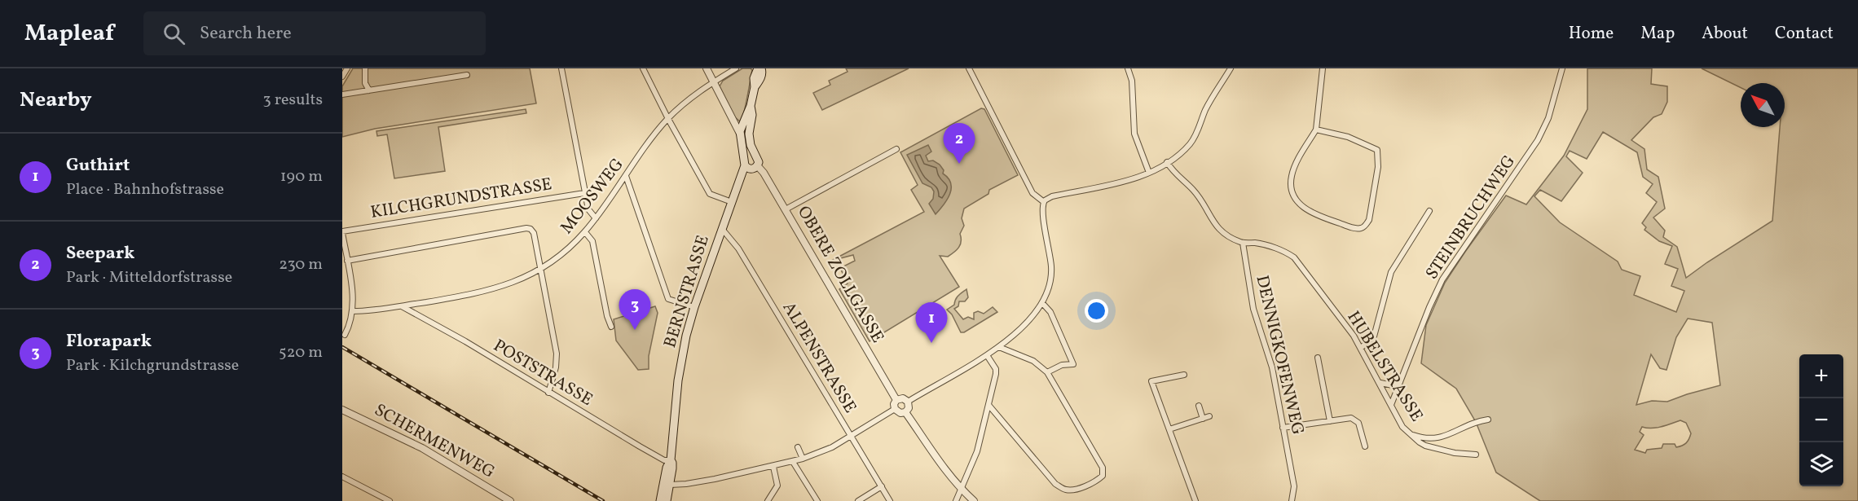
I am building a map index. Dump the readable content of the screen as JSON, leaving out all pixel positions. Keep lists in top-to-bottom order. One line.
{"streets":{"main road":["BERNSTRASSE"],"street":["MOOSWEG","KILCHGRUNDSTRASSE","STEINBRUCHWEG","OBERE ZOLLGASSE","DENNIGKOFENWEG","ALPENSTRASSE","HUBELSTRASSE","POSTSTRASSE","SCHERMENWEG"]},"crossings":[["MOOSWEG","POSTSTRASSE"],["STEINBRUCHWEG","HUBELSTRASSE"],["OBERE ZOLLGASSE","BERNSTRASSE"],["BERNSTRASSE","ALPENSTRASSE"],["BERNSTRASSE","POSTSTRASSE"],["DENNIGKOFENWEG","HUBELSTRASSE"]],"north":"top left","page":{"header":"Mapleaf","search":"Search here","nav":["Home","Map","About","Contact"],"heading":["Nearby","3 results"],"pins":["2","3","1"],"list":[{"mark":"1","name":"Guthirt","note":"Place · Bahnhofstrasse","value":"190 m"},{"mark":"2","name":"Seepark","note":"Park · Mitteldorfstrasse","value":"230 m"},{"mark":"3","name":"Florapark","note":"Park · Kilchgrundstrasse","value":"520 m"}],"map_buttons":["+","−"]}}
